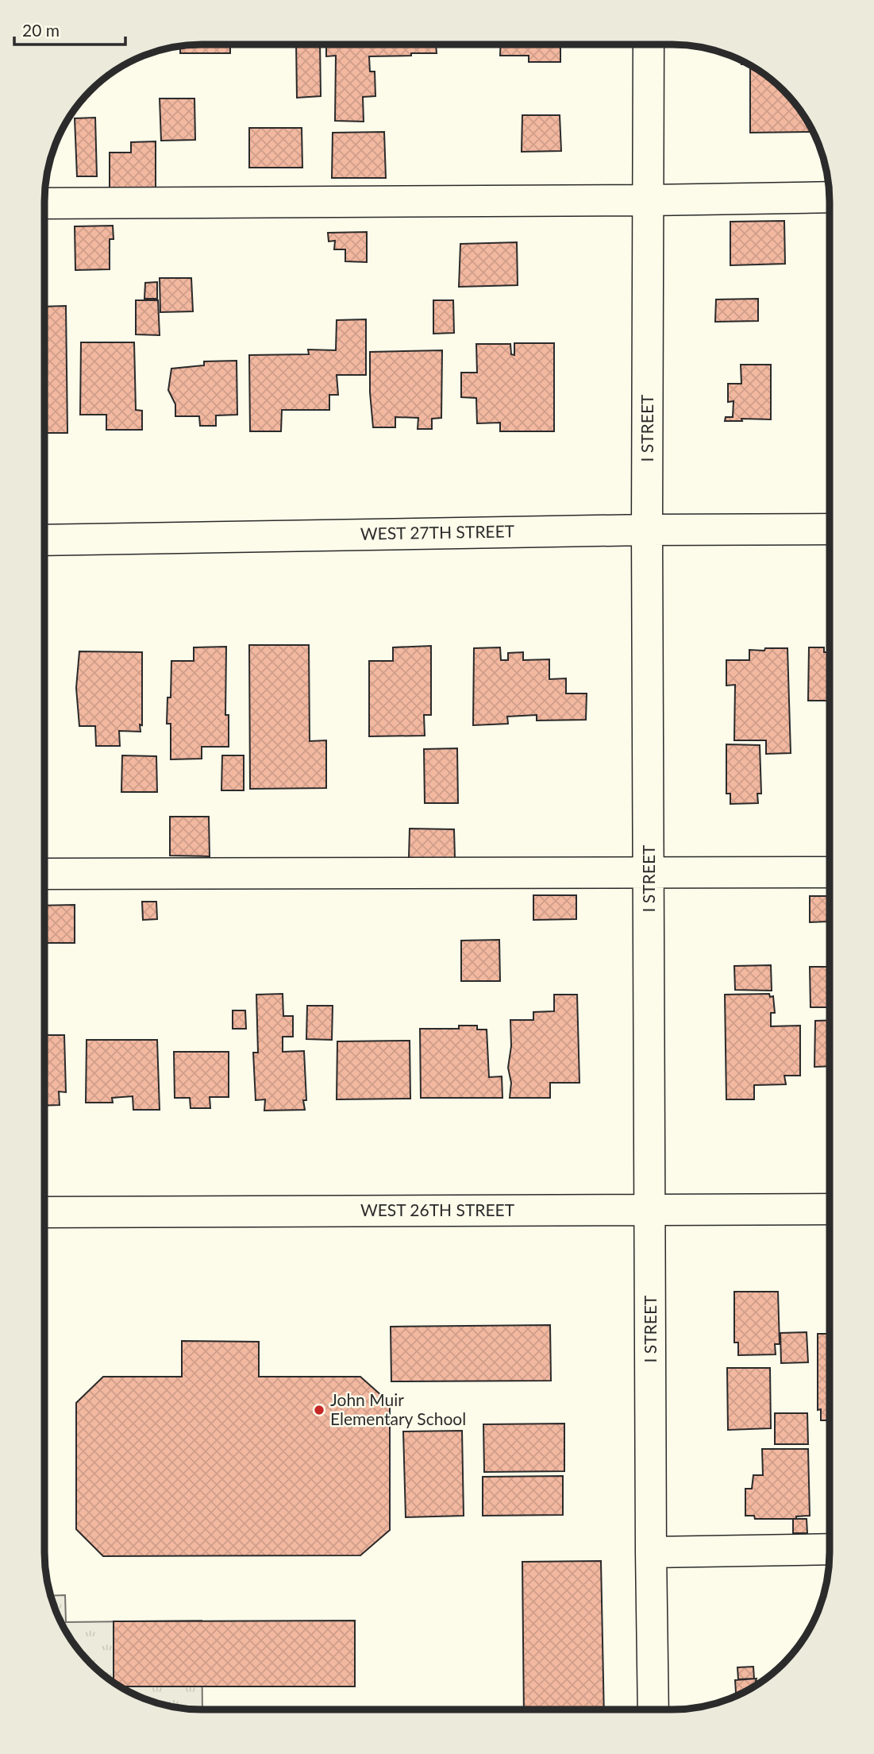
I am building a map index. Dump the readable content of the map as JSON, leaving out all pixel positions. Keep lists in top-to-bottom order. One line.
{"streets":{"street":["I STREET","WEST 27TH STREET","WEST 26TH STREET"]},"crossings":[["I STREET","WEST 27TH STREET"],["I STREET","WEST 26TH STREET"]],"places":["John Muir Elementary School"],"scale_bar":"20 m"}
